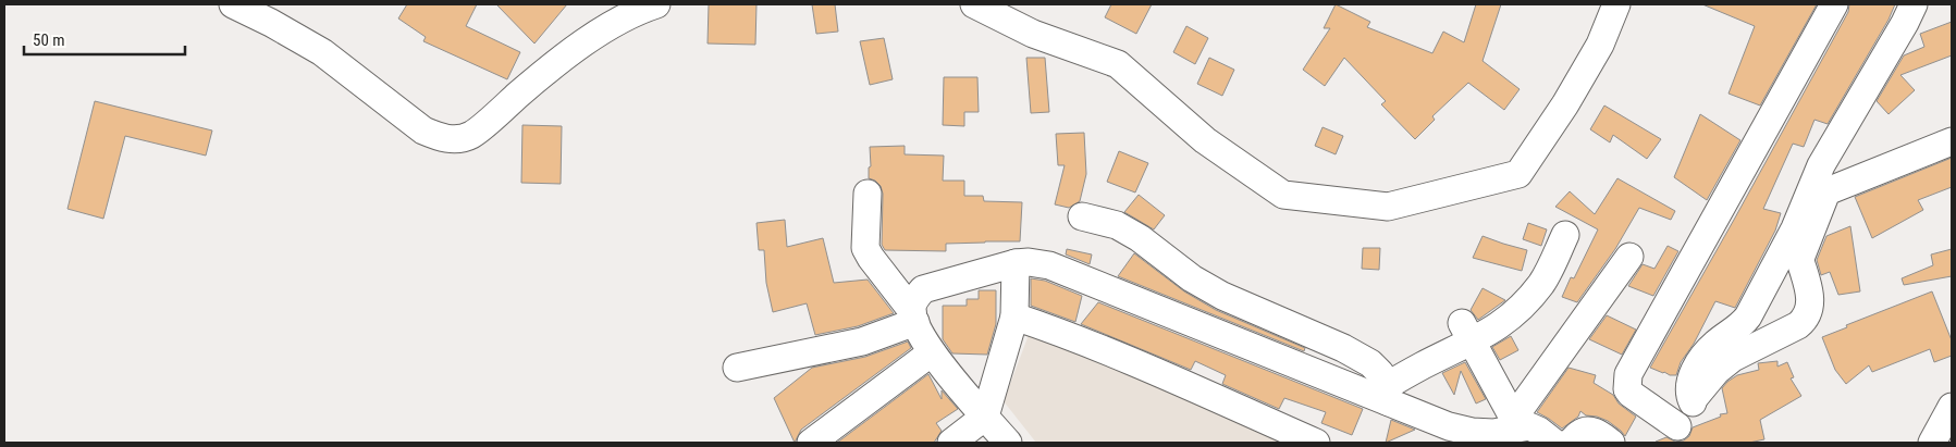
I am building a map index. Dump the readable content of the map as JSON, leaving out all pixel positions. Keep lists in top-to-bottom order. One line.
{"scale_bar":"50 m"}
